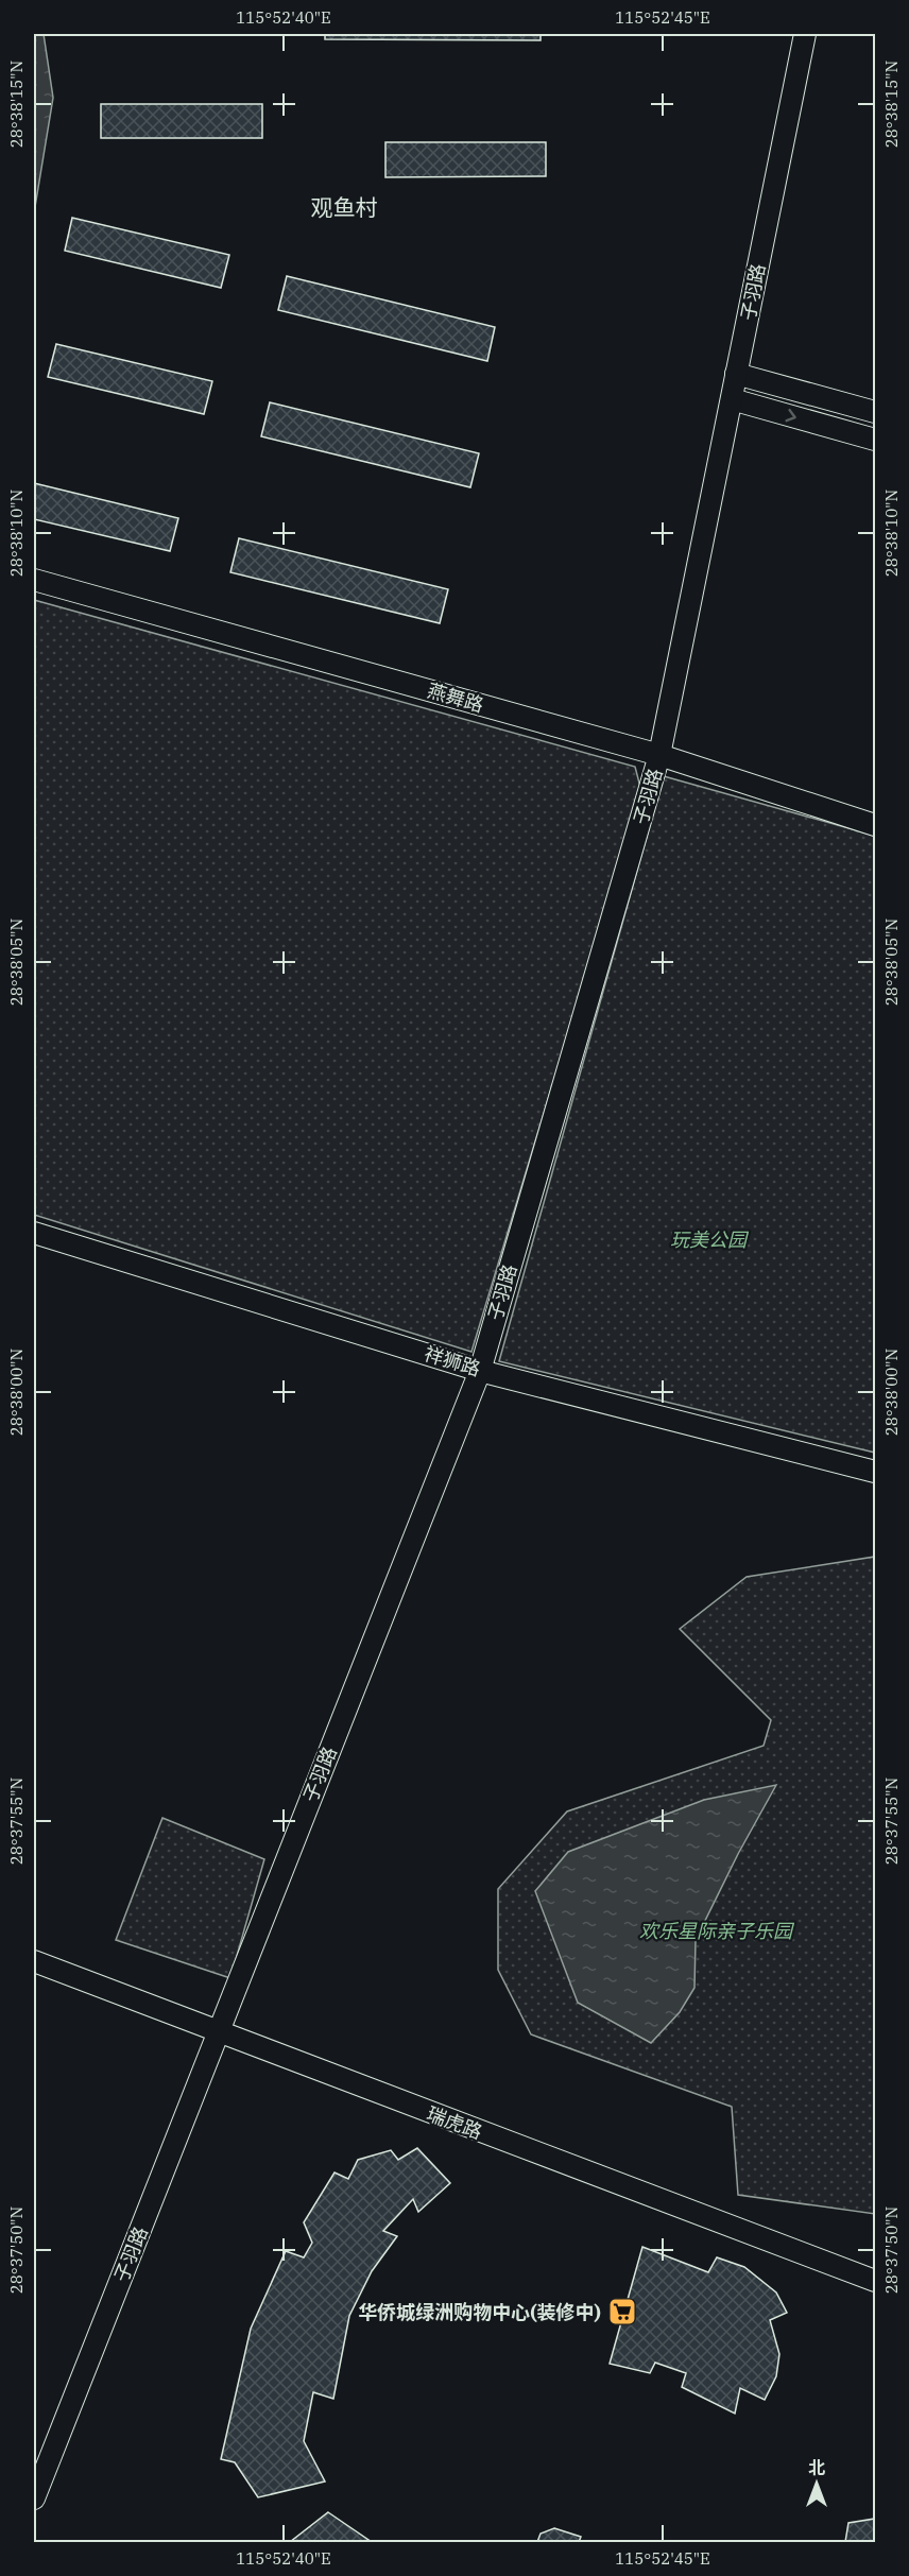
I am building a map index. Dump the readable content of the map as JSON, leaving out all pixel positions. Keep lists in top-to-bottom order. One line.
{"streets":{"street":["子羽路","燕舞路","祥狮路","瑞虎路"]},"crossings":[["子羽路","燕舞路"],["子羽路","祥狮路"],["子羽路","瑞虎路"]],"districts":["观鱼村"],"parks":["玩美公园","欢乐星际亲子乐园"],"places":{"supermarket":["华侨城绿洲购物中心(装修中)"]},"north":"top","coordinates":["115°52'40\"E","115°52'45\"E","28°38'15\"N","28°38'10\"N","28°38'05\"N","28°38'00\"N","28°37'55\"N","28°37'50\"N"]}
